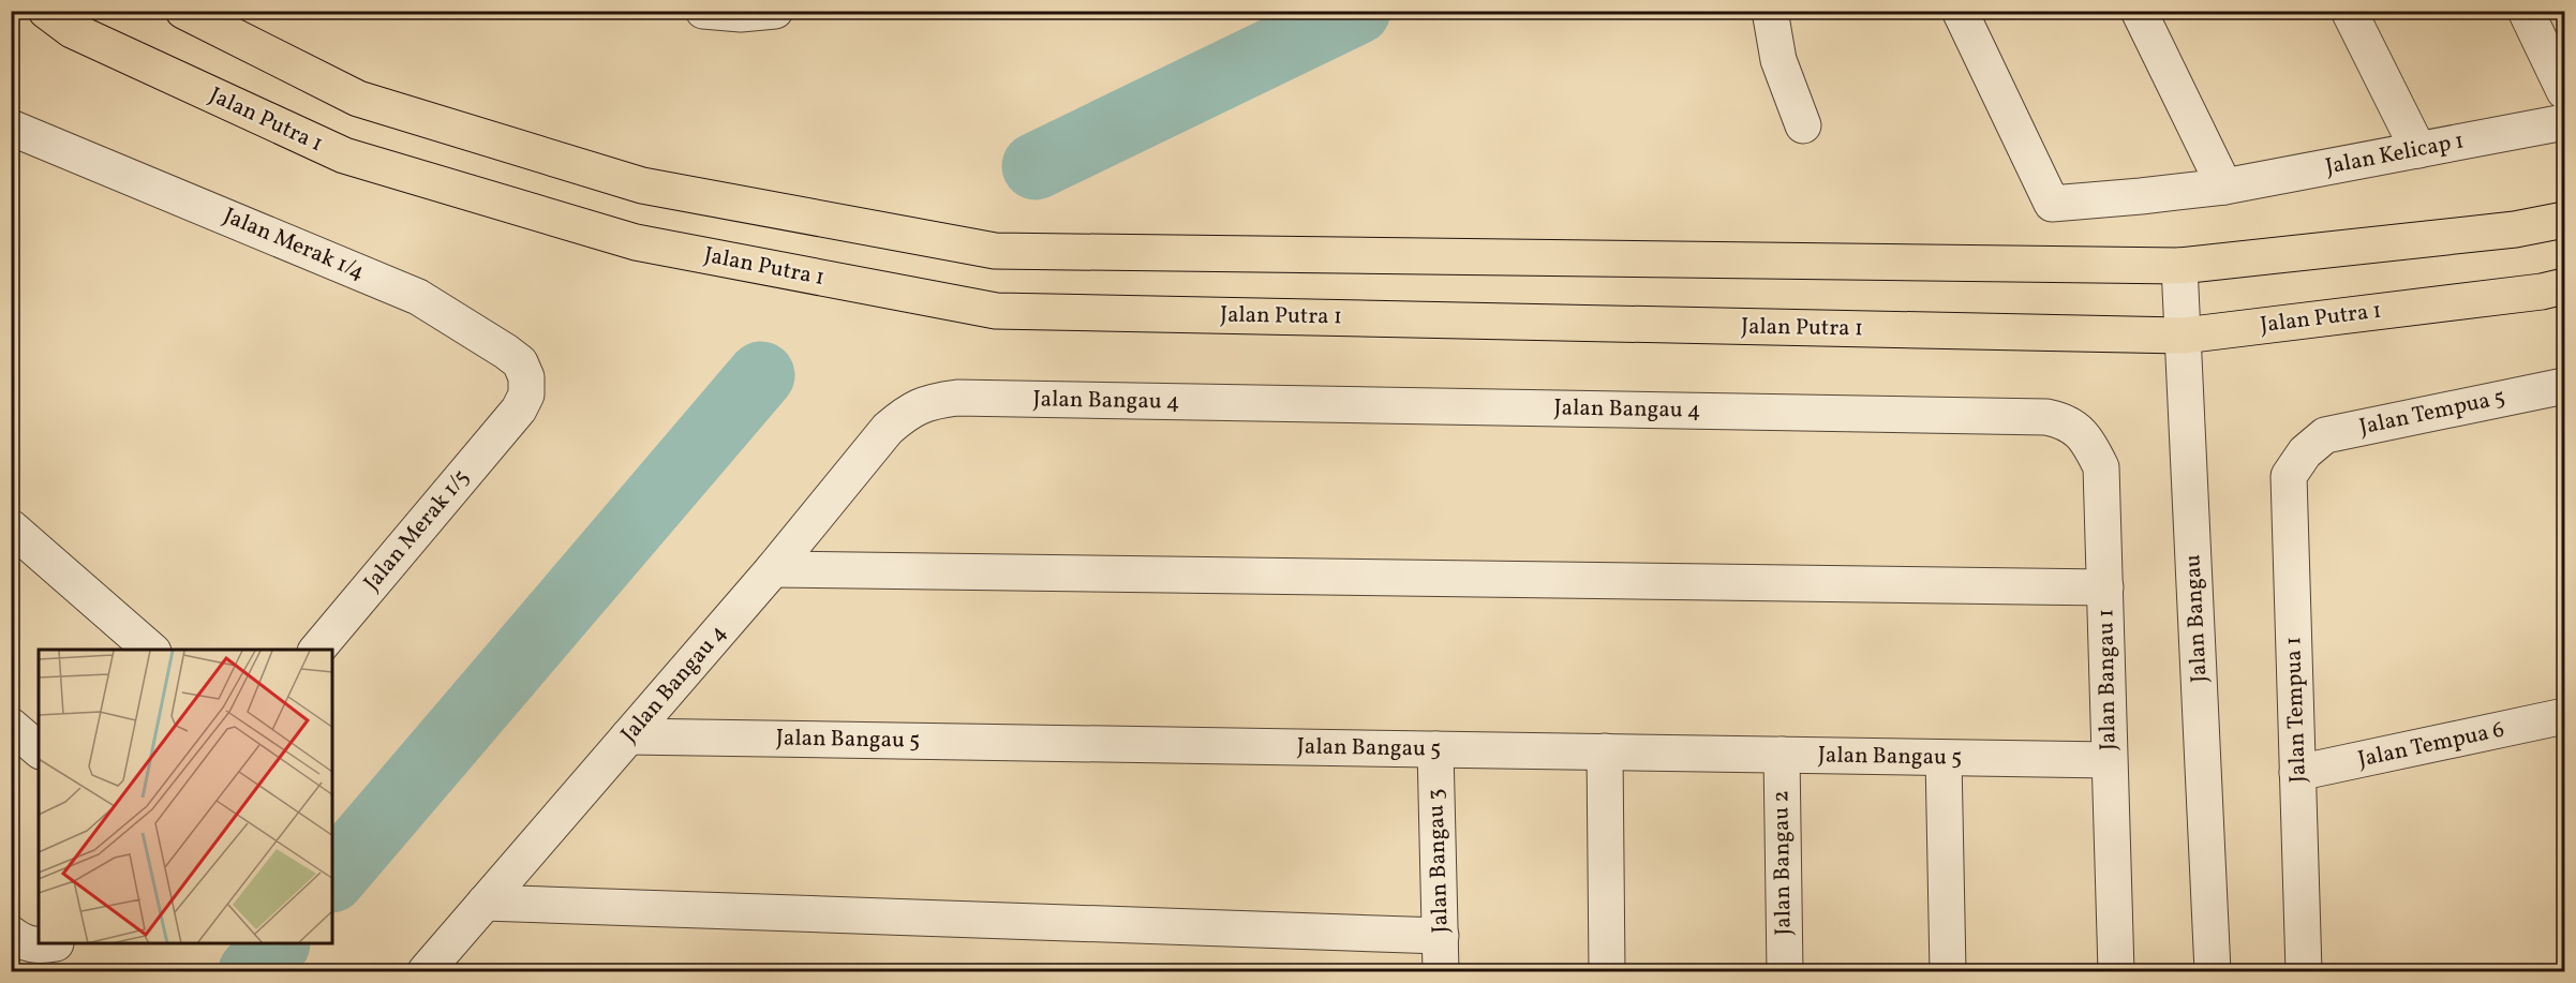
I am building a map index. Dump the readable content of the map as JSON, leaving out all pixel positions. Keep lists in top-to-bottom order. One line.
{"streets":{"main road":["Jalan Putra 1"],"street":["Jalan Kelicap 1","Jalan Merak 1/4","Jalan Bangau 4","Jalan Tempua 5","Jalan Merak 1/5","Jalan Bangau","Jalan Bangau 1","Jalan Tempua 1","Jalan Bangau 5","Jalan Tempua 6","Jalan Bangau 3","Jalan Bangau 2"]},"crossings":[["Jalan Putra 1","Jalan Bangau"],["Jalan Merak 1/4","Jalan Merak 1/5"],["Jalan Bangau 4","Jalan Bangau 1"],["Jalan Bangau 4","Jalan Bangau 5"],["Jalan Tempua 5","Jalan Tempua 1"],["Jalan Bangau 1","Jalan Bangau 5"],["Jalan Tempua 1","Jalan Tempua 6"],["Jalan Bangau 5","Jalan Bangau 3"],["Jalan Bangau 5","Jalan Bangau 2"]]}
